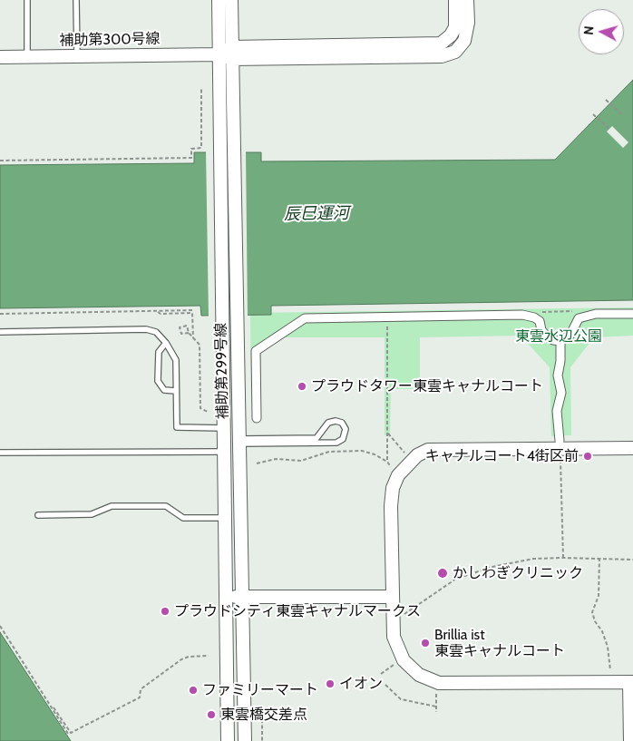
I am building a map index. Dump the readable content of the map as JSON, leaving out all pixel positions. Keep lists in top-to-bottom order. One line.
{"streets":{"street":["補助第300号線","補助第299号線"]},"crossings":[["補助第300号線","補助第299号線"]],"water":["辰巳運河"],"parks":["東雲水辺公園"],"places":["プラウドタワー東雲キャナルコート","キャナルコート4街区前","かしわぎクリニック","プラウドシティ東雲キャナルマークス","Brillia ist 東雲キャナルコート","イオン","ファミリーマート","東雲橋交差点"],"north":"left"}
